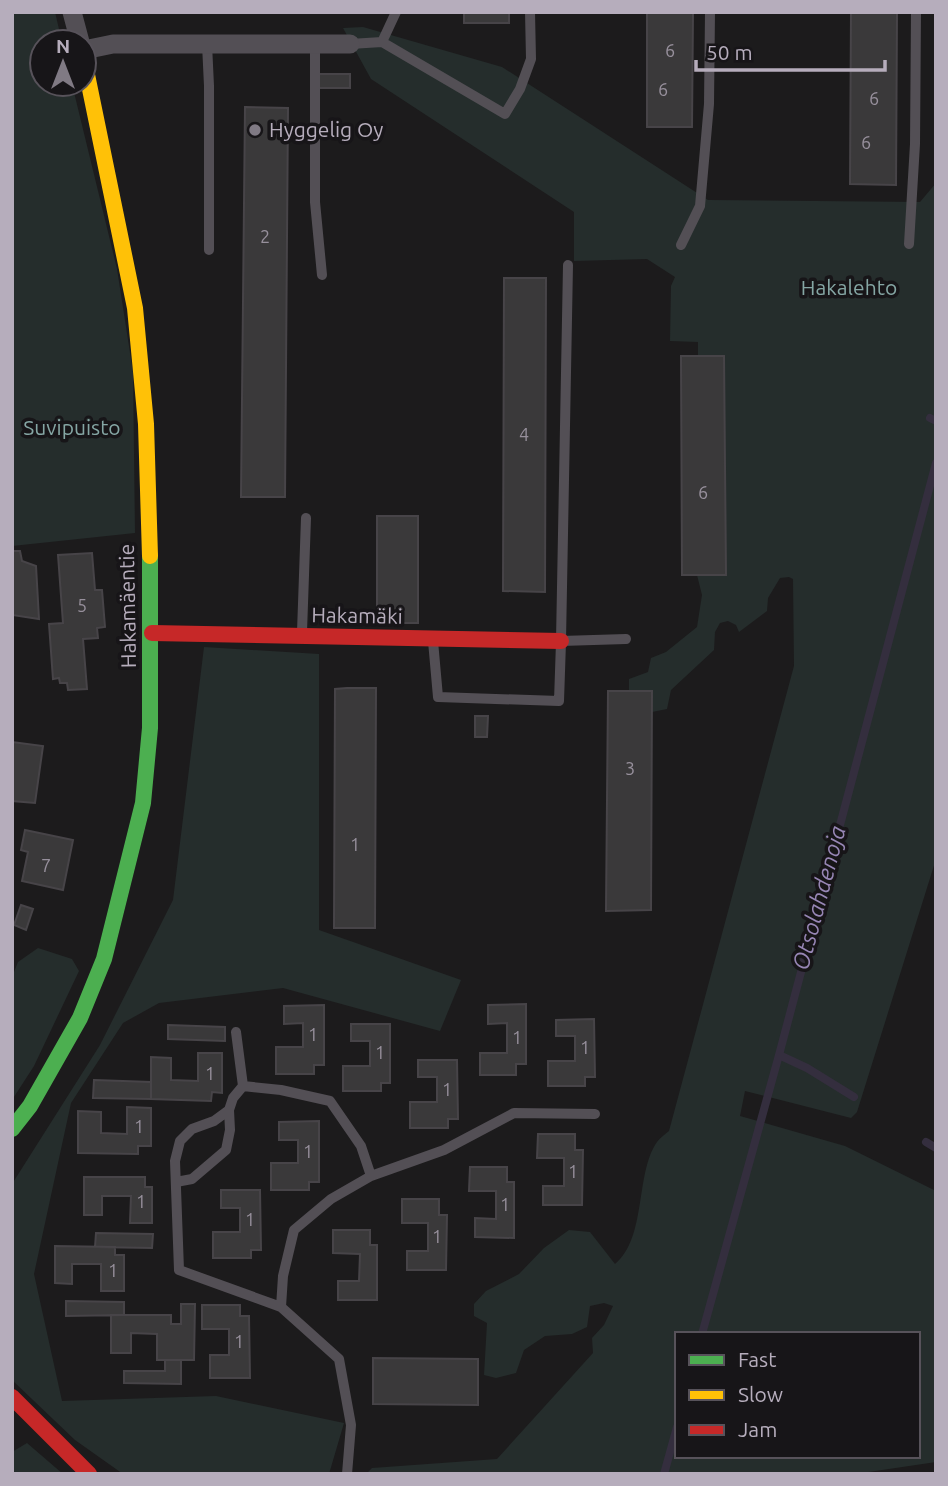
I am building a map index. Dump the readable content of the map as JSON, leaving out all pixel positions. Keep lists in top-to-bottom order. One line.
{"streets":{"street":["Hakamäentie","Hakamäki"]},"crossings":[["Hakamäentie","Hakamäki"]],"water":["Otsolahdenoja"],"parks":["Hakalehto","Suvipuisto"],"places":["Hyggelig Oy"],"house_numbers":["6","6","6","6","2","4","6","5","3","1","7","1","1","1","1","1","1","1","1","1","1","1","1","1","1","1"],"legend":["Fast","Slow","Jam"],"scale_bar":"50 m","north":"top"}
